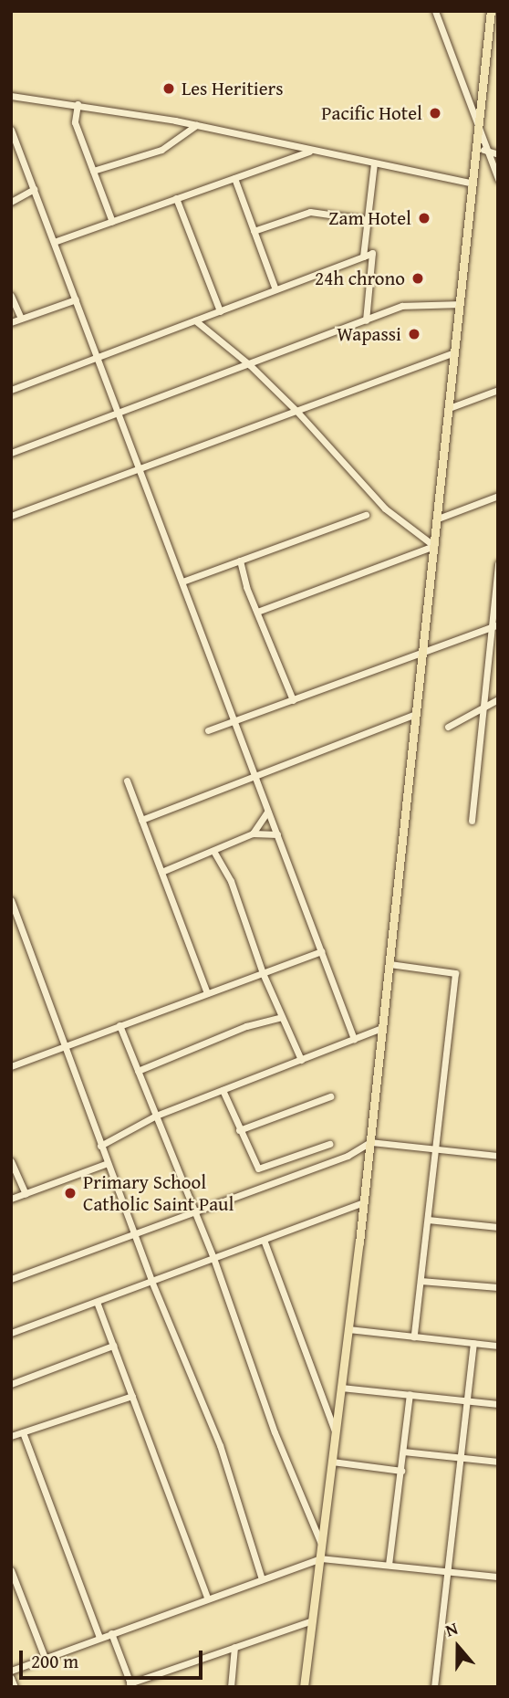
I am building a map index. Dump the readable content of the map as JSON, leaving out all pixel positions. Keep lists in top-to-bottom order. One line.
{"places":["Les Heritiers","Pacific Hotel","Zam Hotel","24h chrono","Wapassi","Primary School Catholic Saint Paul"],"scale_bar":"200 m","north":"top"}
